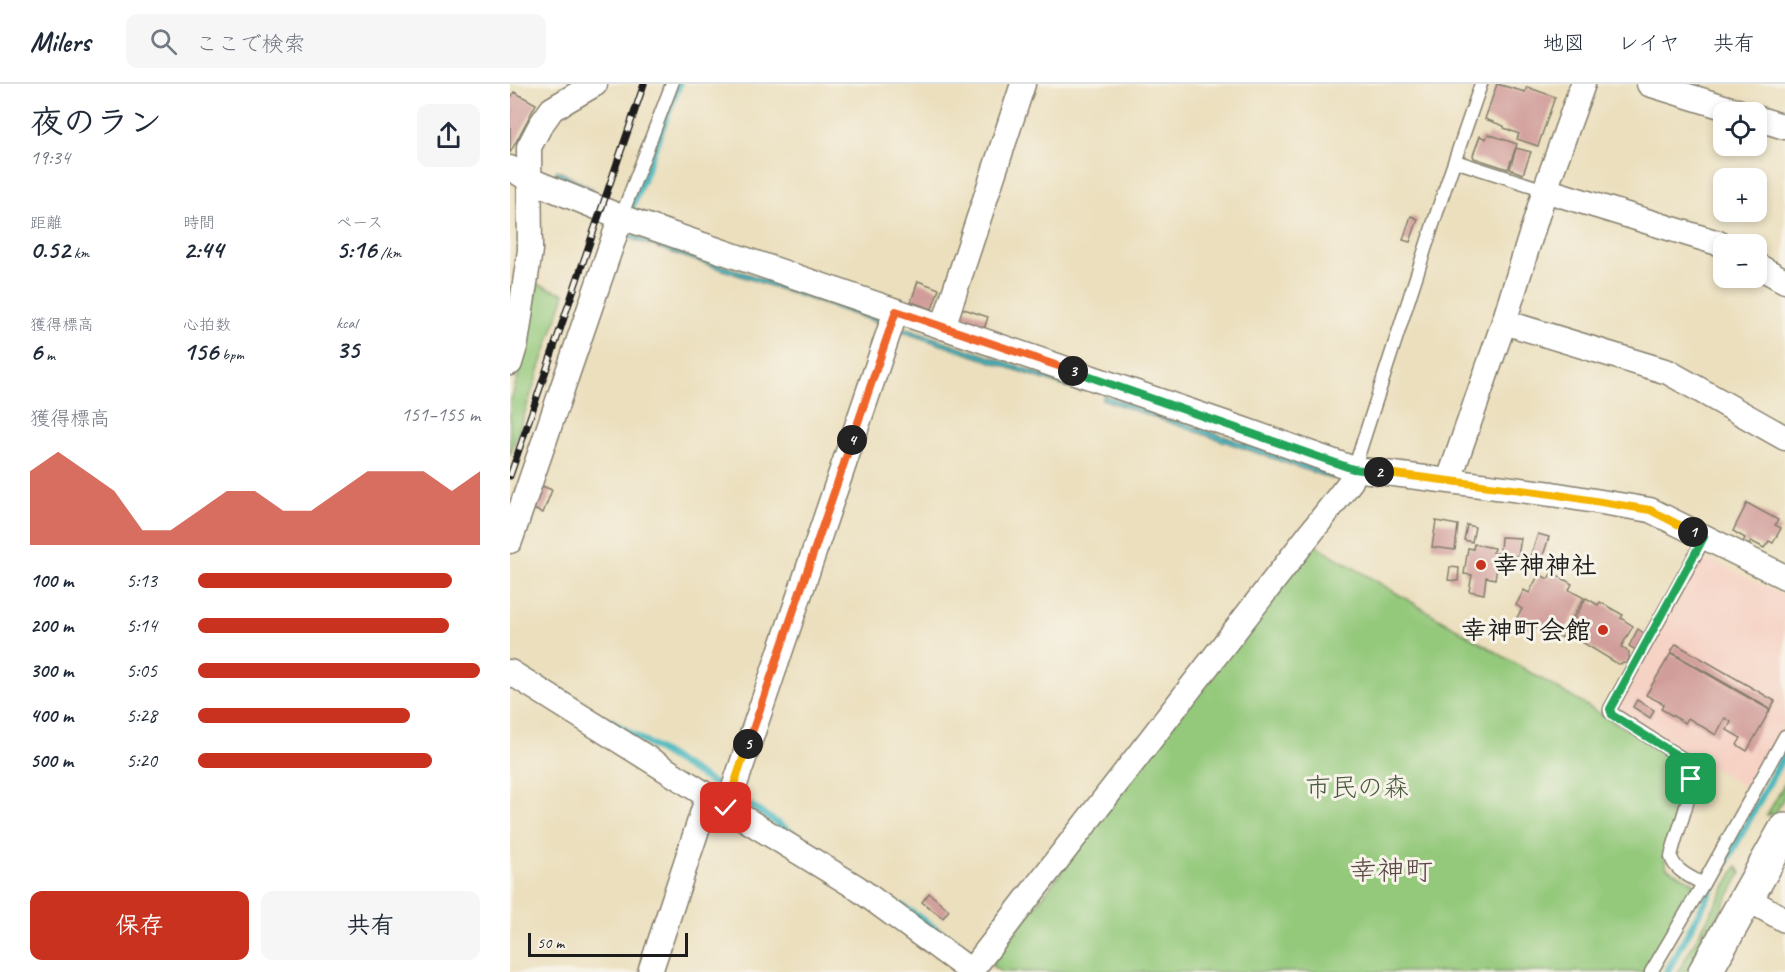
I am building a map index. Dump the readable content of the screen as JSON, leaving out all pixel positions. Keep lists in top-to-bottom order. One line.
{"districts":["幸神町"],"parks":["市民の森"],"places":["幸神神社","幸神町会館"],"scale_bar":"50 m","page":{"header":"Milers","search":"ここで検索","nav":["地図","レイヤ","共有"],"heading":["夜のラン","19:34"],"map_buttons":["+","−"],"stats":[["距離","0.52 km"],["時間","2:44"],["ペース","5:16 /km"],["獲得標高","6 m"],["心拍数","156 bpm"],["kcal","35"]],"pins":["3","4","2","1","5"],"chart":["獲得標高","151–155 m"],"list":[{"name":"100 m","note":"5:13"},{"name":"200 m","note":"5:14"},{"name":"300 m","note":"5:05"},{"name":"400 m","note":"5:28"},{"name":"500 m","note":"5:20"}],"buttons":["保存","共有"],"scale":"50 m"}}
